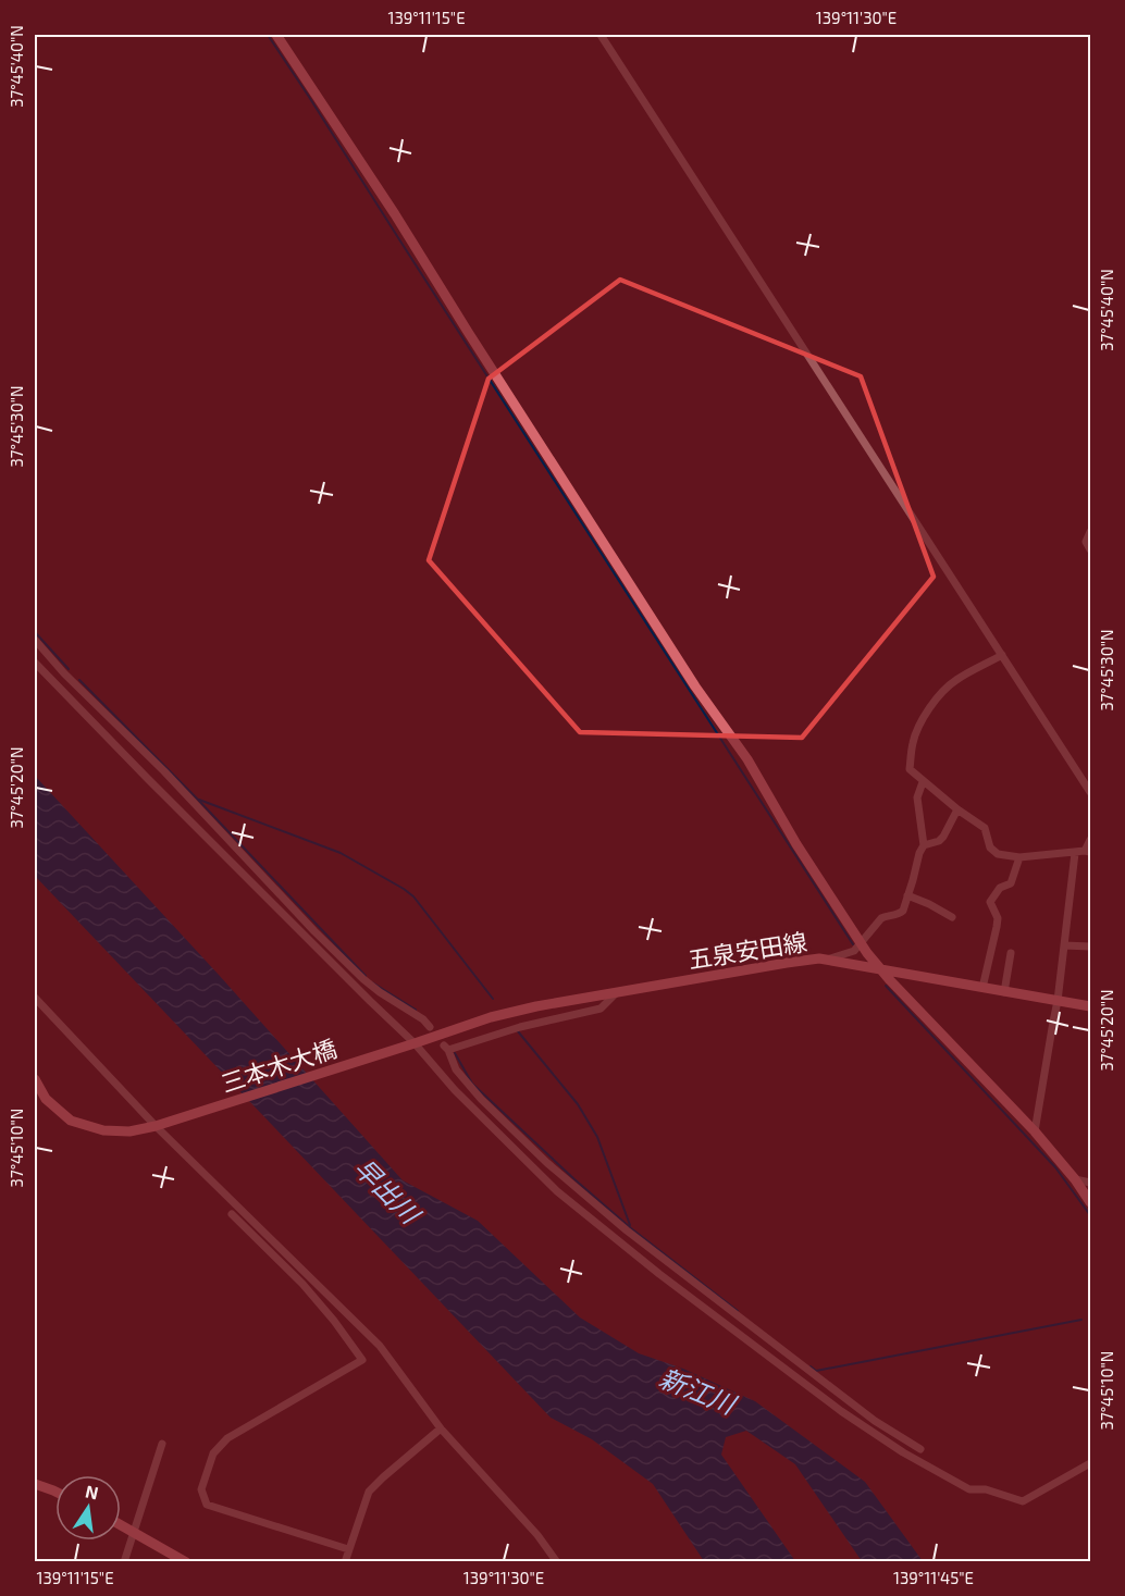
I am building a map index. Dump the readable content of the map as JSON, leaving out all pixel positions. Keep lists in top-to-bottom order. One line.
{"streets":{"street":["五泉安田線","三本木大橋"]},"crossings":[["五泉安田線","三本木大橋"]],"water":["早出川","新江川"],"north":"top","coordinates":["139°11'15\"E","139°11'30\"E","37°45'40\"N","37°45'30\"N","37°45'20\"N","37°45'10\"N","139°11'45\"E"]}
